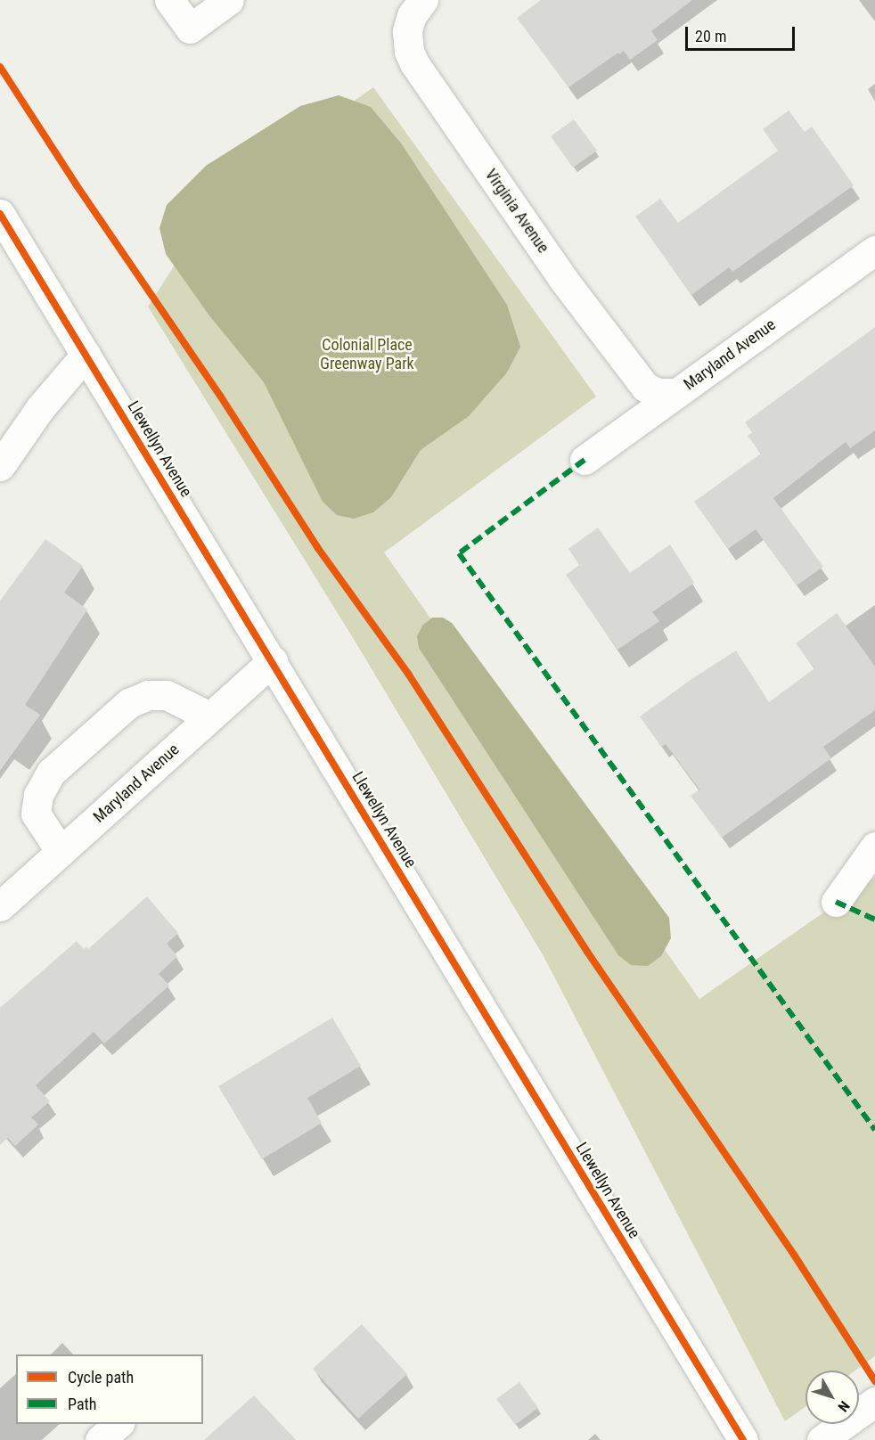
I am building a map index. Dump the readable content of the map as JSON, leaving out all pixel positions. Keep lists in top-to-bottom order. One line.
{"streets":{"street":["Virginia Avenue","Maryland Avenue","Llewellyn Avenue"]},"crossings":[["Virginia Avenue","Maryland Avenue"],["Maryland Avenue","Llewellyn Avenue"]],"parks":["Colonial Place Greenway Park"],"legend":["Cycle path","Path"],"scale_bar":"20 m","north":"bottom right"}
